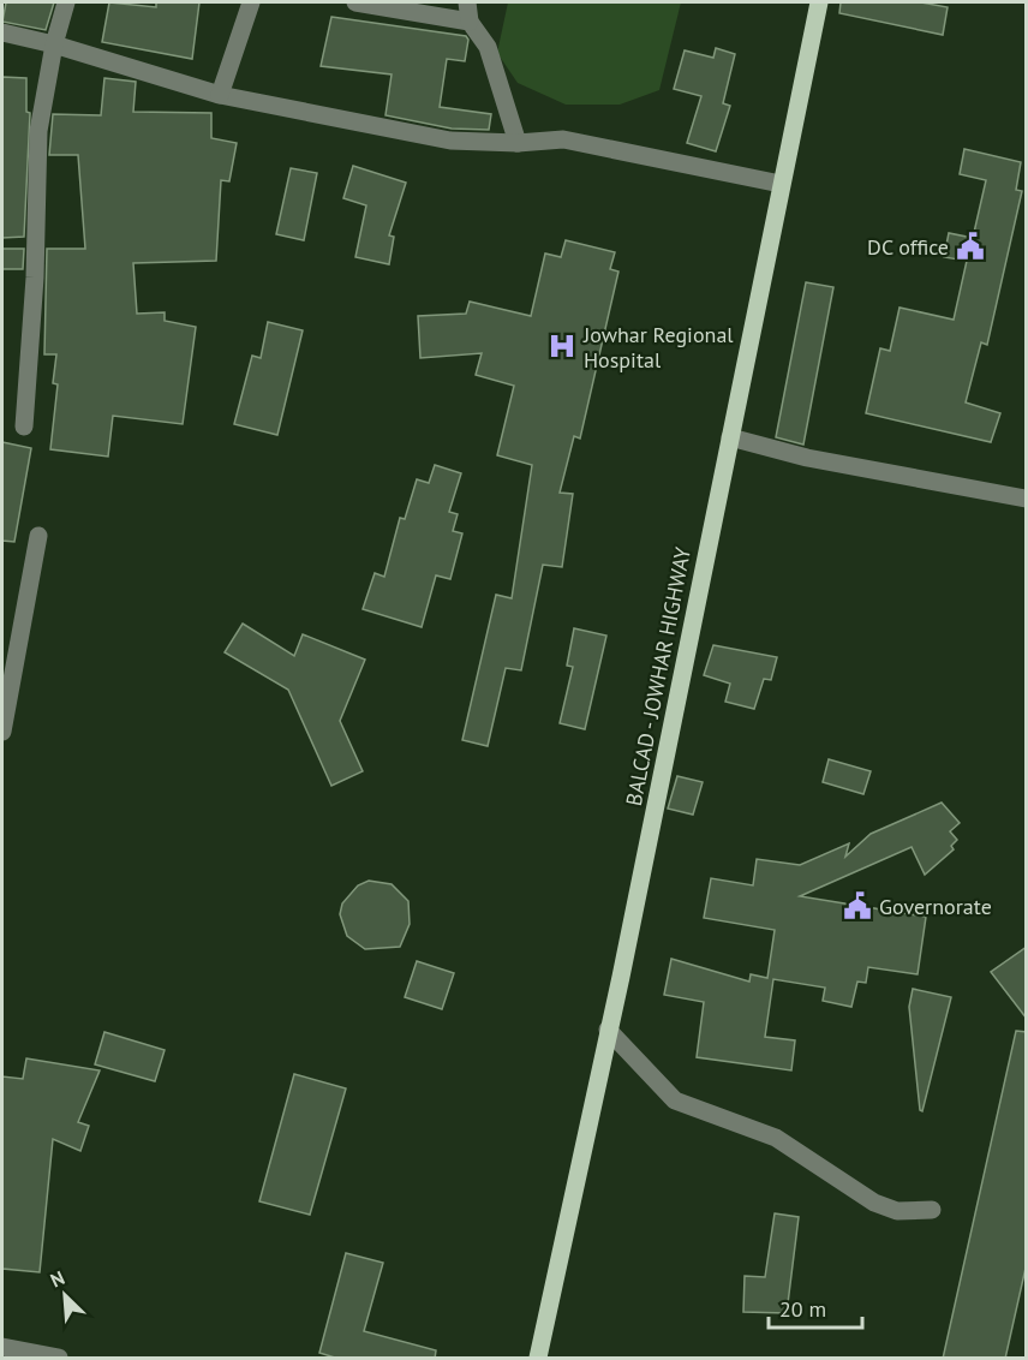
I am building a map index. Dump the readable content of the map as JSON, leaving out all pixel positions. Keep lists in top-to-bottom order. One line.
{"streets":{"main road":["BALCAD - JOWHAR HIGHWAY"]},"places":{"public building":["DC office","Governorate"],"hospital":["Jowhar Regional Hospital"]},"scale_bar":"20 m","north":"top left"}
